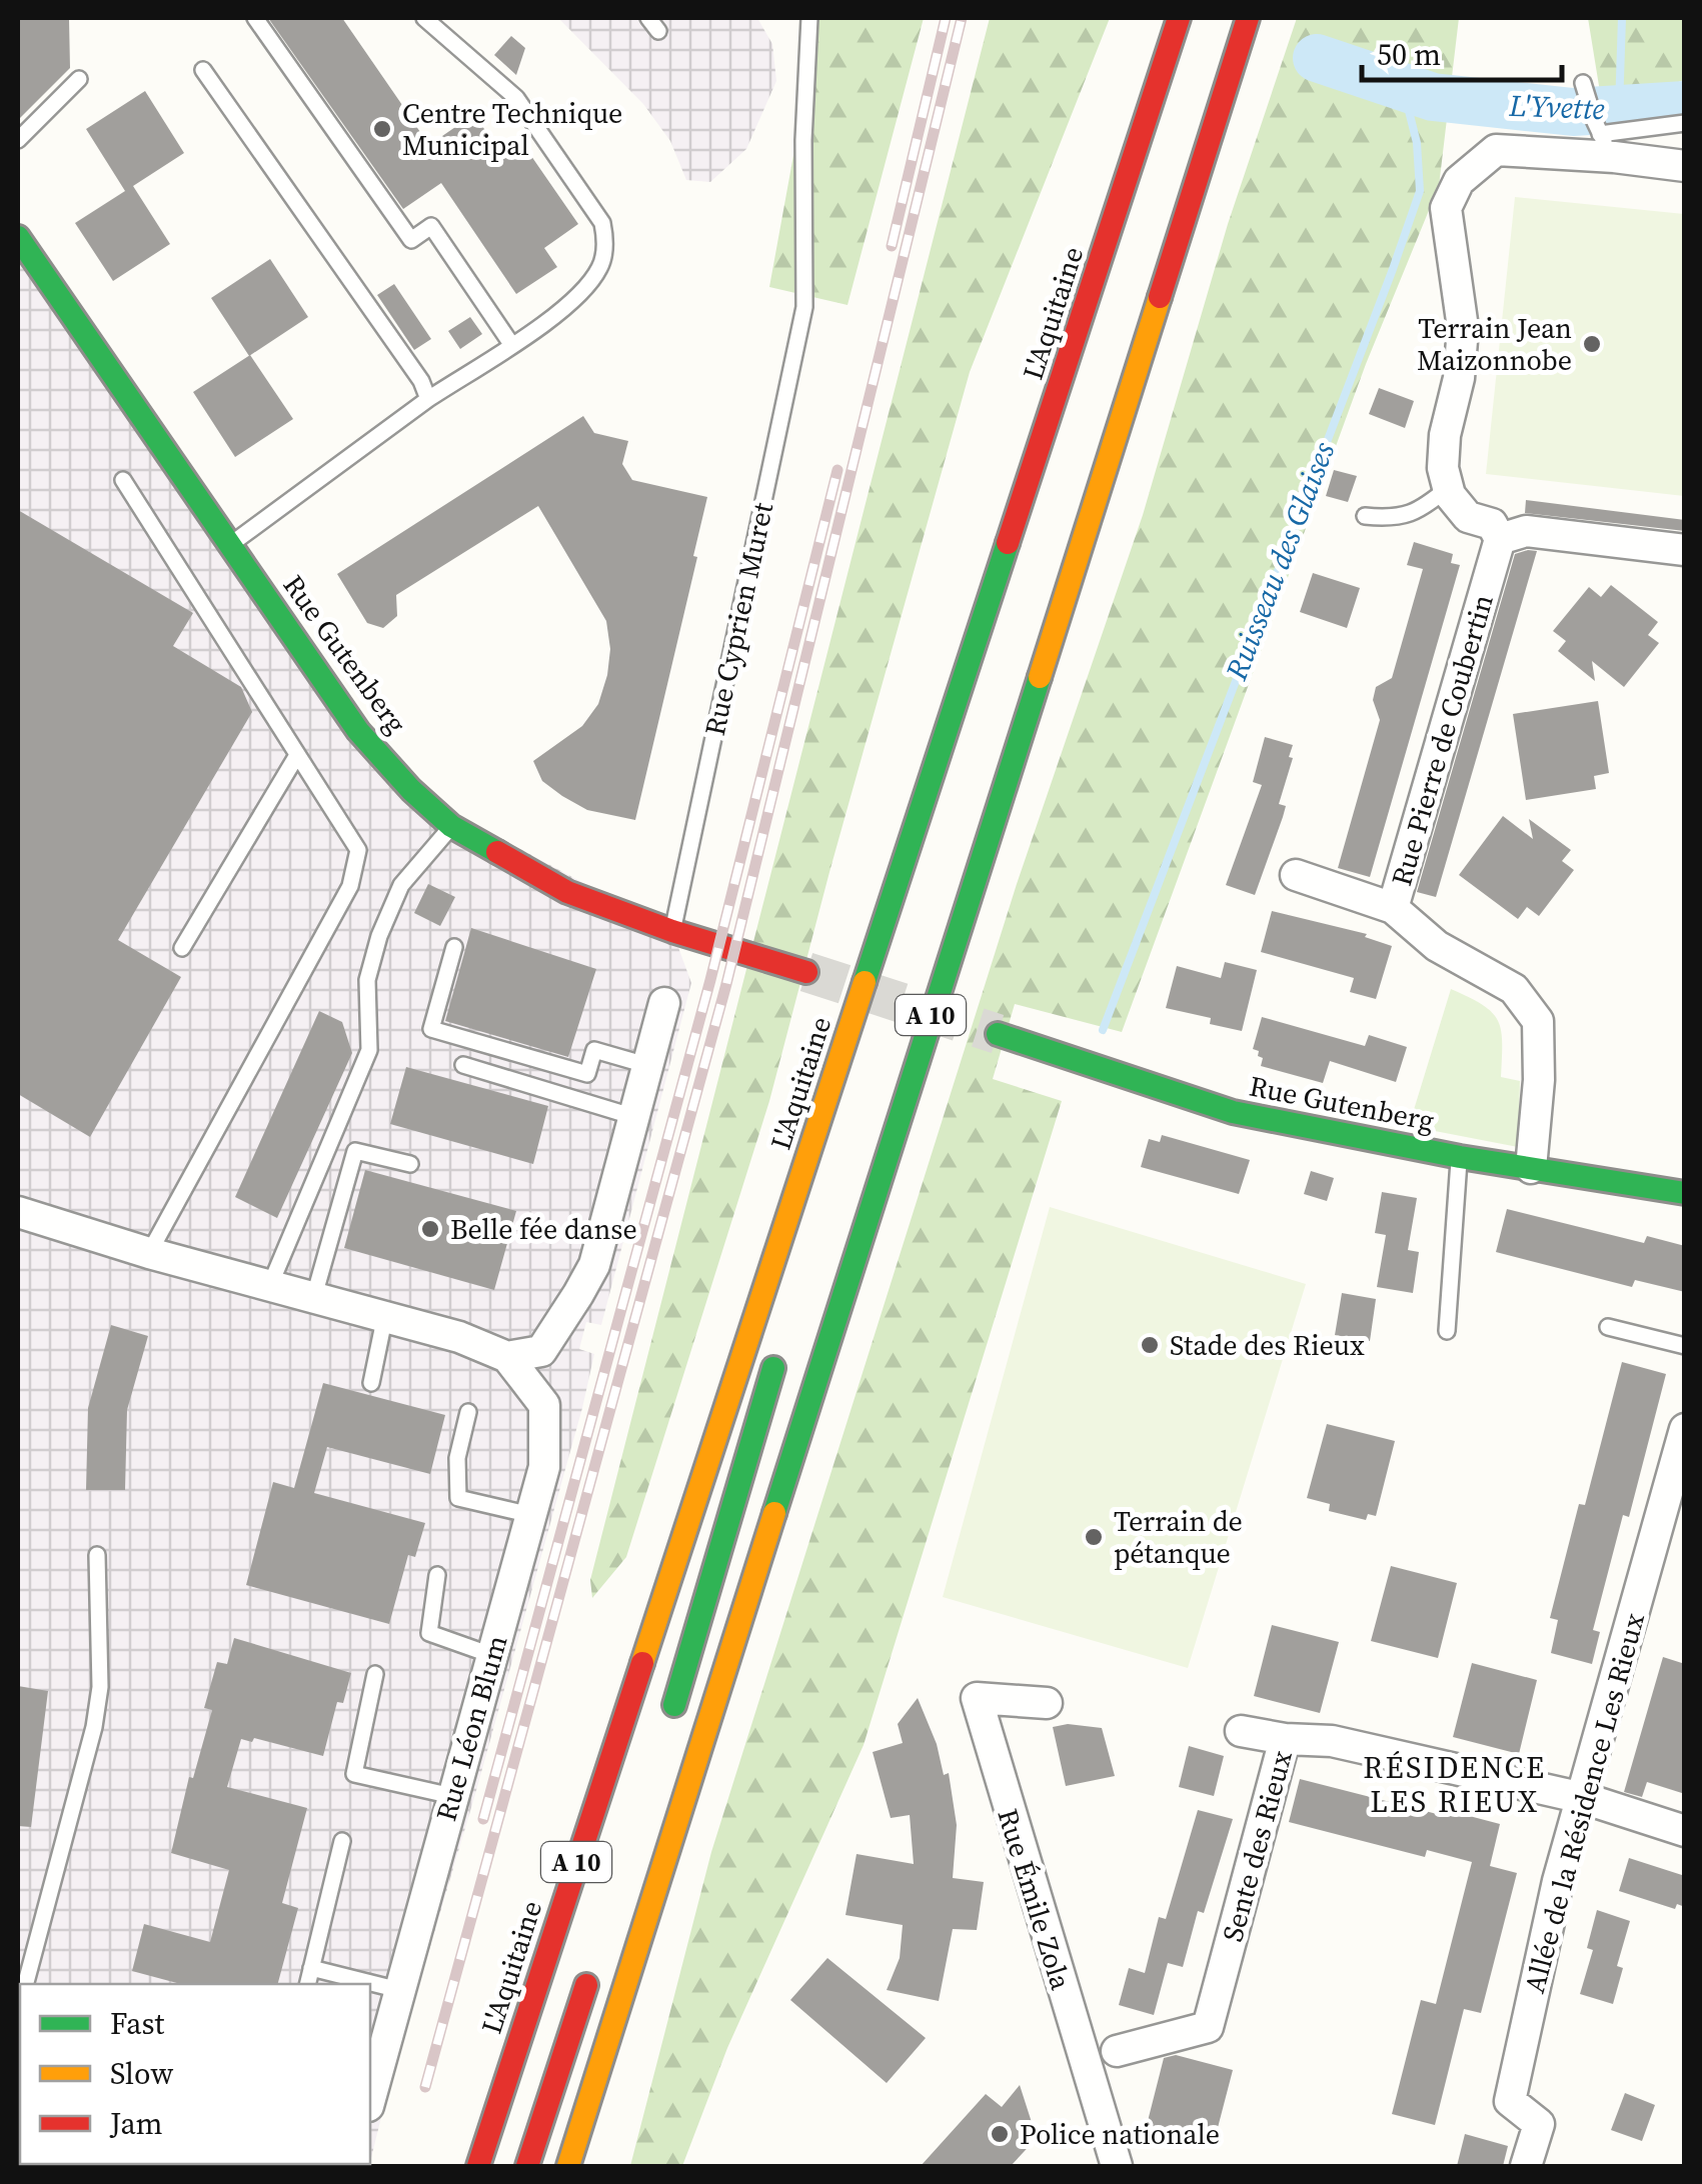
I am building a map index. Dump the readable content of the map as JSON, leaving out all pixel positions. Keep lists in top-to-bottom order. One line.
{"streets":{"main road":["L'Aquitaine","Rue Gutenberg","A 10"],"street":["Rue Pierre de Coubertin","Rue Léon Blum","Allée de la Résidence Les Rieux","Sente des Rieux","Rue Émile Zola"],"lane":["Rue Cyprien Muret"]},"crossings":[["Rue Cyprien Muret","Rue Gutenberg"],["Rue Gutenberg","Rue Pierre de Coubertin"],["Allée de la Résidence Les Rieux","Sente des Rieux"]],"districts":["RÉSIDENCE LES RIEUX"],"water":["L'Yvette","Ruisseau des Glaises"],"places":["Centre Technique Municipal","Terrain Jean Maizonnobe","Belle fée danse","Stade des Rieux","Terrain de pétanque","Police nationale"],"legend":["Fast","Slow","Jam"],"scale_bar":"50 m"}
